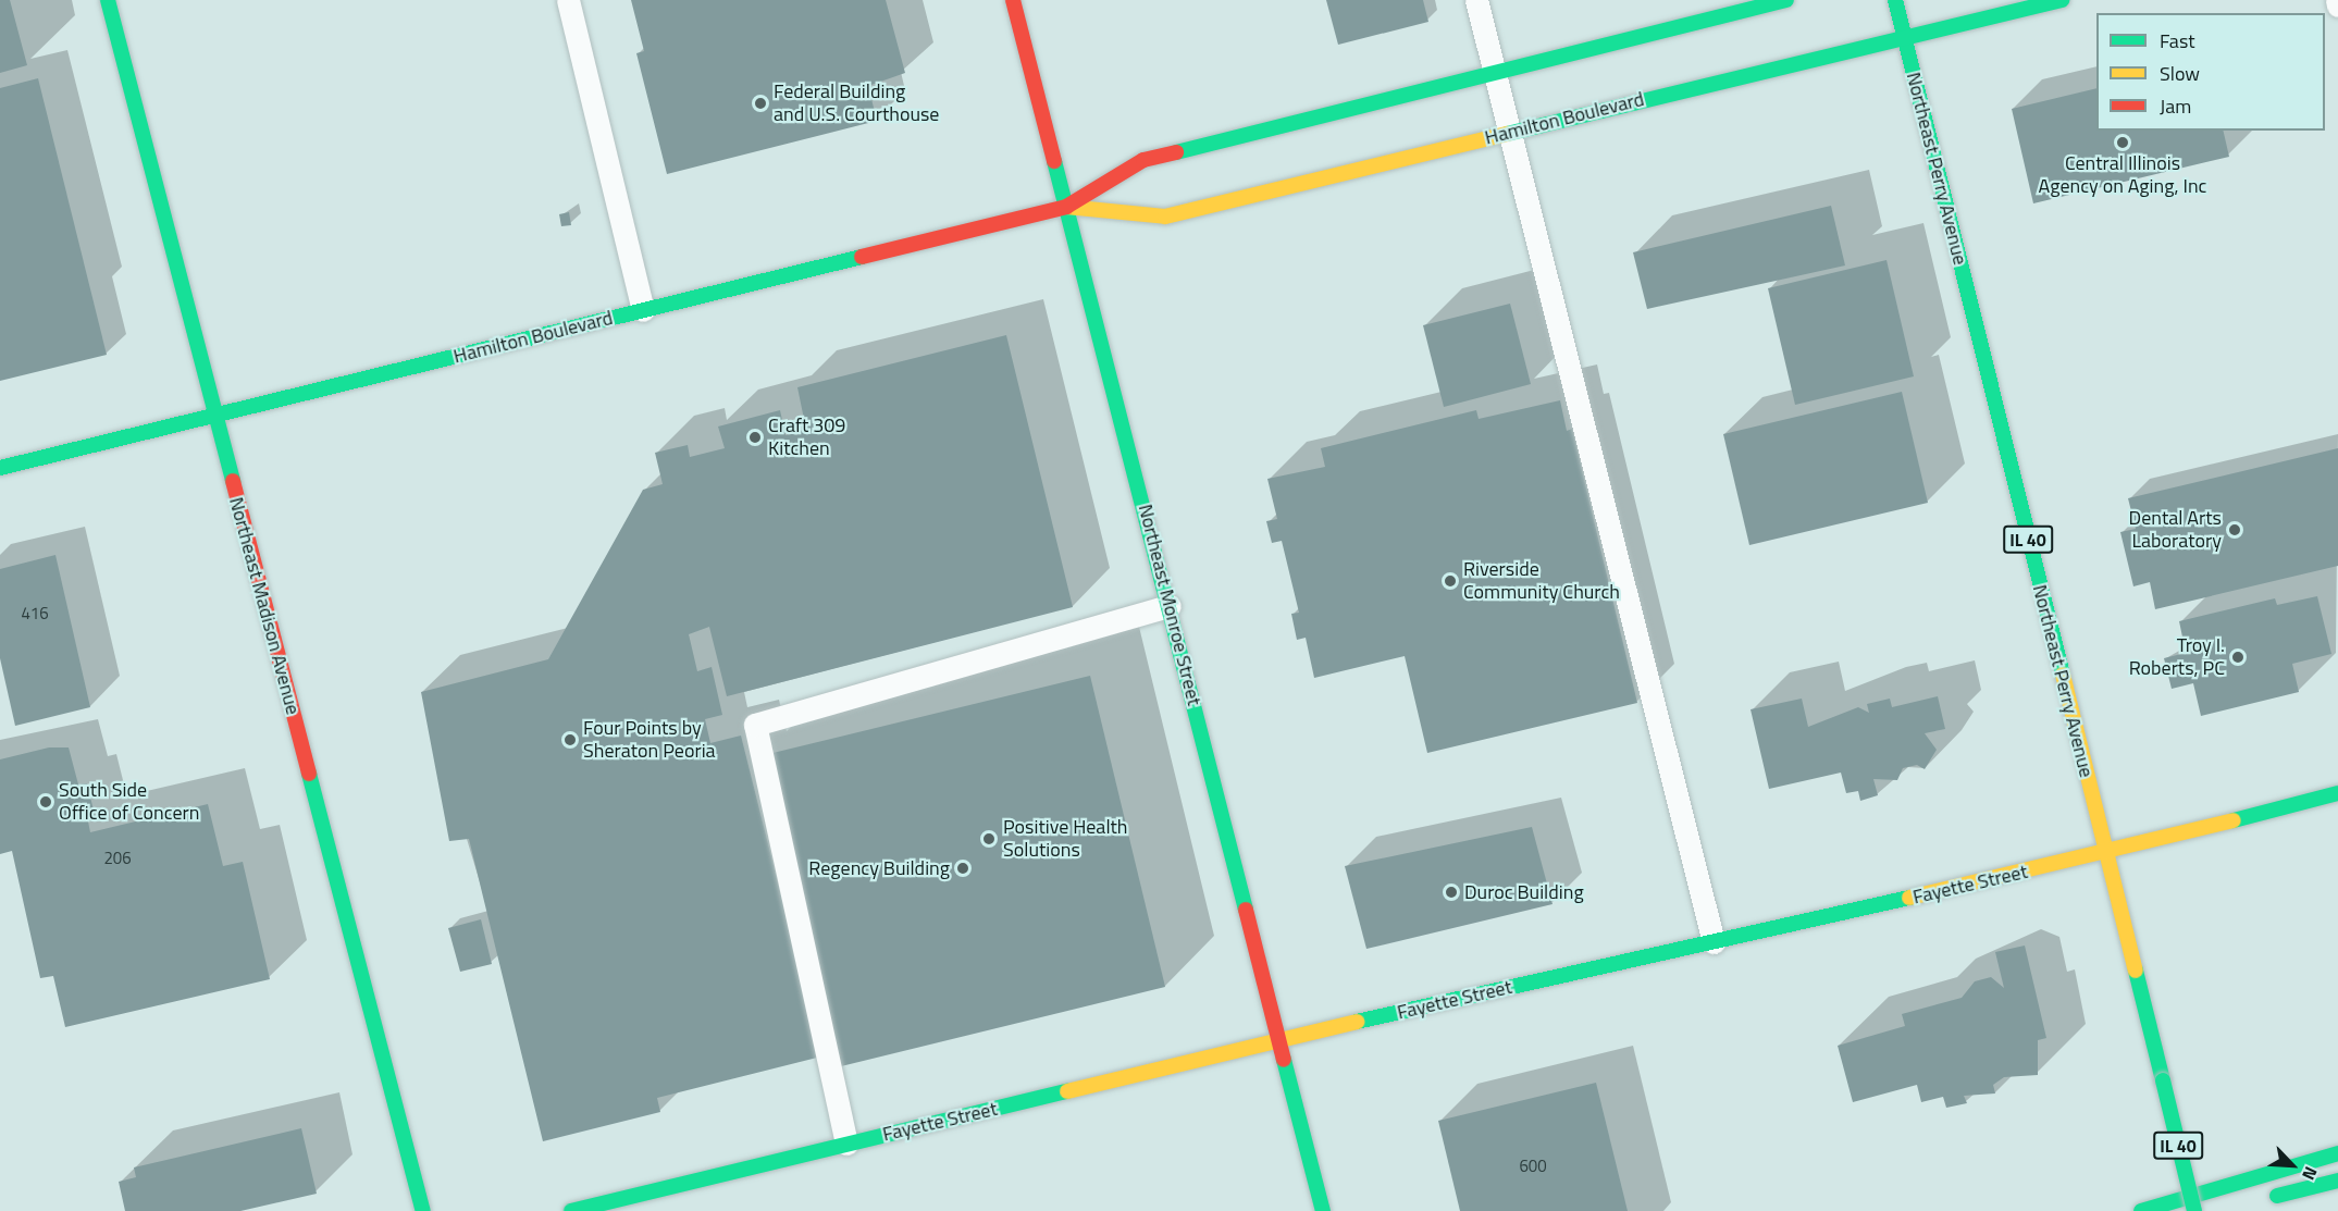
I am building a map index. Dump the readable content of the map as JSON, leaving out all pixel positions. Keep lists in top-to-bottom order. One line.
{"streets":{"main road":["Hamilton Boulevard","Northeast Perry Avenue","IL 40","Northeast Monroe Street","Northeast Madison Avenue","Fayette Street"]},"crossings":[["Hamilton Boulevard","Northeast Perry Avenue"],["Hamilton Boulevard","Northeast Monroe Street"],["Hamilton Boulevard","Northeast Madison Avenue"],["Northeast Perry Avenue","Fayette Street"],["Northeast Monroe Street","Fayette Street"]],"places":["Federal Building and U.S. Courthouse","Central Illinois Agency on Aging, Inc","Craft 309 Kitchen","Dental Arts Laboratory","Riverside Community Church","Troy I. Roberts, PC","Four Points by Sheraton Peoria","South Side Office of Concern","Positive Health Solutions","Regency Building","Duroc Building"],"house_numbers":["416","206","600"],"legend":["Fast","Slow","Jam"],"north":"bottom right"}
